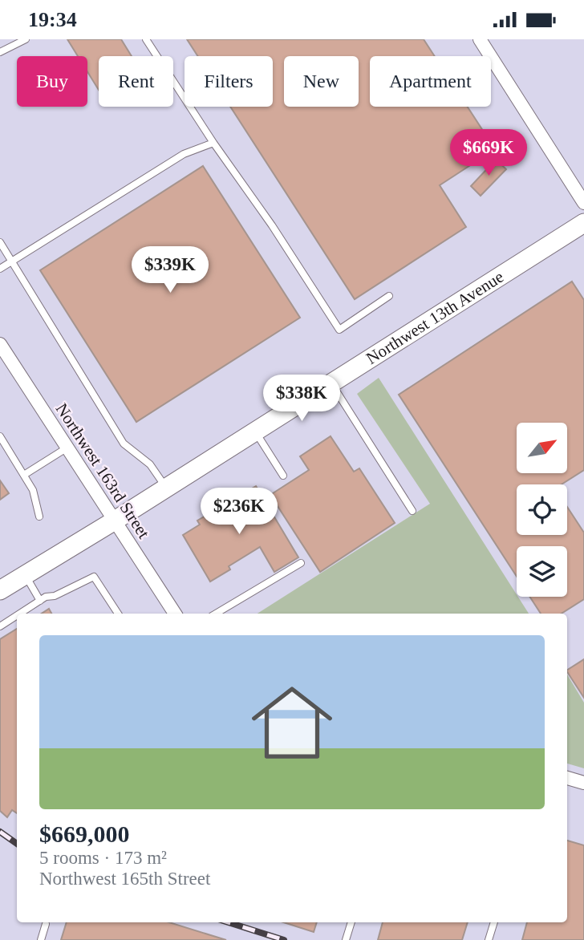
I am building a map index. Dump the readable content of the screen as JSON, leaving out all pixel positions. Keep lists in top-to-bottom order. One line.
{"streets":{"street":["Northwest 13th Avenue","Northwest 163rd Street"]},"crossings":[["Northwest 13th Avenue","Northwest 163rd Street"]],"north":"top right","page":{"status":"19:34","chip":["Buy","Rent","Filters","New","Apartment"],"price":["$669K","$339K","$338K","$236K"],"list":[{"name":"$669,000","note":"5 rooms · 173 m² · Northwest 165th Street"}]}}
